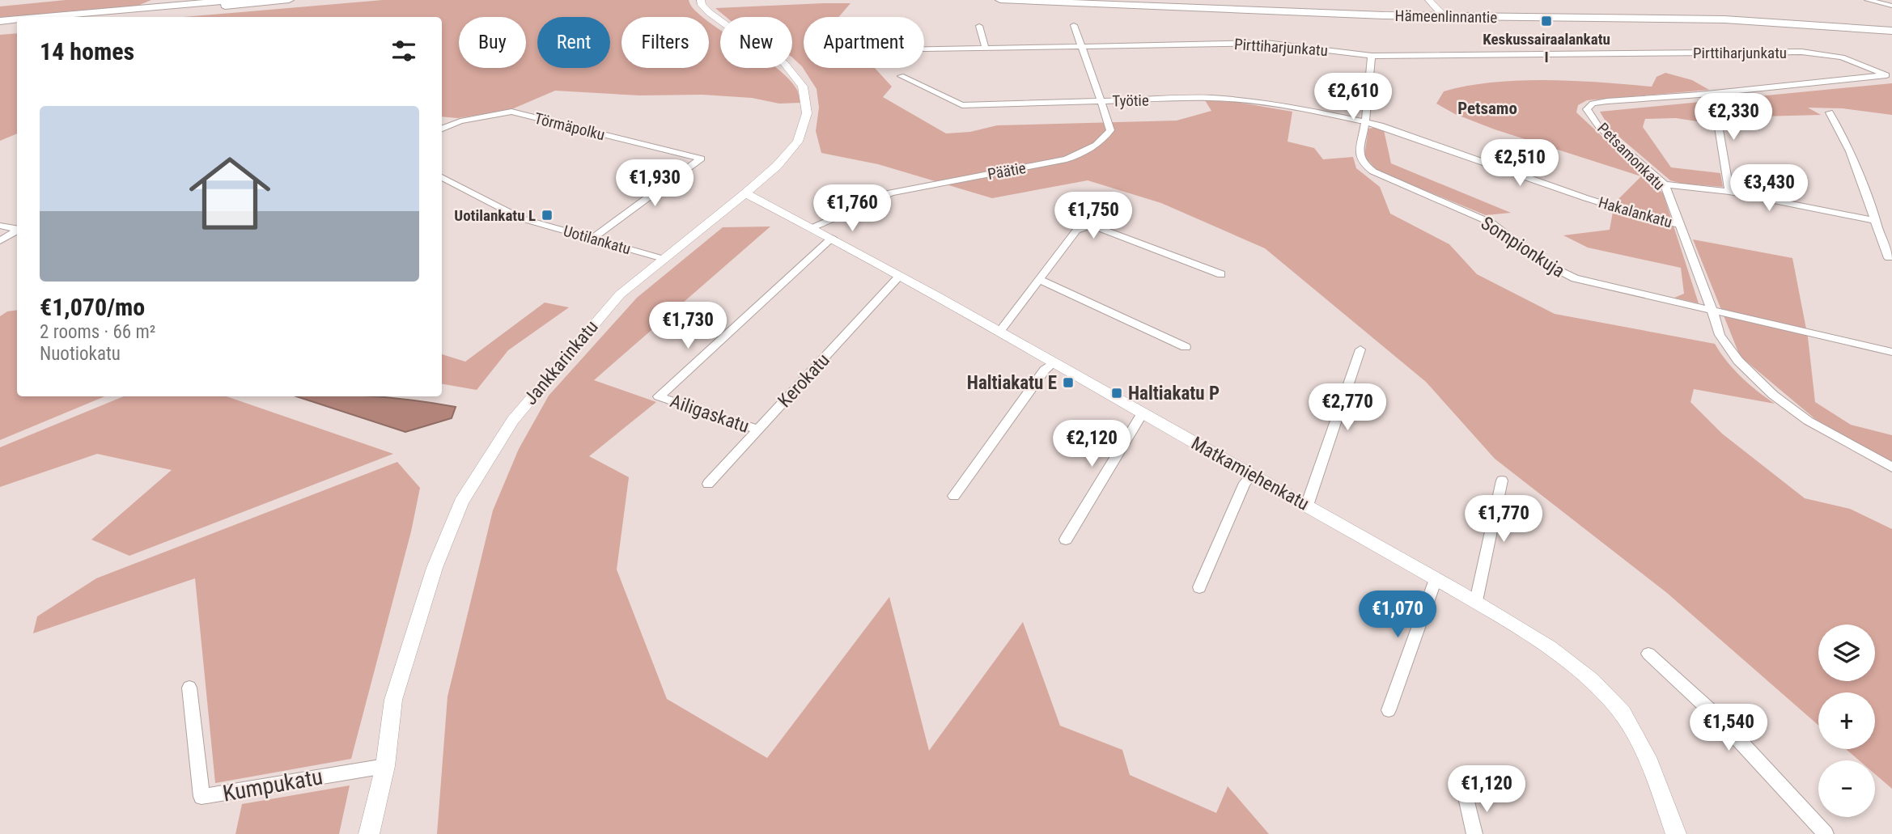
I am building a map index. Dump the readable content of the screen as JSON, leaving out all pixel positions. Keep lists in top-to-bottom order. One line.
{"streets":{"main road":["Hämeenlinnantie"],"street":["Pirttiharjunkatu","Työtie","Törmäpolku","Petsamonkatu","Päätie","Hakalankatu","Uotilankatu","Sompionkuja","Jankkarinkatu","Kerokatu","Ailigaskatu","Matkamiehenkatu","Kumpukatu"]},"crossings":[["Pirttiharjunkatu","Petsamonkatu"],["Pirttiharjunkatu","Päätie"],["Työtie","Päätie"],["Työtie","Hakalankatu"],["Työtie","Sompionkuja"],["Törmäpolku","Uotilankatu"],["Petsamonkatu","Hakalankatu"],["Petsamonkatu","Sompionkuja"],["Päätie","Matkamiehenkatu"],["Hakalankatu","Sompionkuja"],["Uotilankatu","Jankkarinkatu"],["Jankkarinkatu","Matkamiehenkatu"],["Jankkarinkatu","Kumpukatu"],["Kerokatu","Ailigaskatu"],["Kerokatu","Matkamiehenkatu"],["Ailigaskatu","Matkamiehenkatu"]],"districts":["Petsamo"],"places":{"transit":["Keskussairaalankatu I","Uotilankatu L","Haltiakatu E","Haltiakatu P"]},"page":{"chip":["Buy","Rent","Filters","New","Apartment"],"heading":"14 homes","price":["€2,610","€2,330","€2,510","€1,930","€3,430","€1,760","€1,750","€1,730","€2,770","€2,120","€1,770","€1,070","€1,540","€1,120"],"list":[{"name":"€1,070/mo","note":"2 rooms · 66 m² · Nuotiokatu"}],"map_buttons":["+","−"]}}
